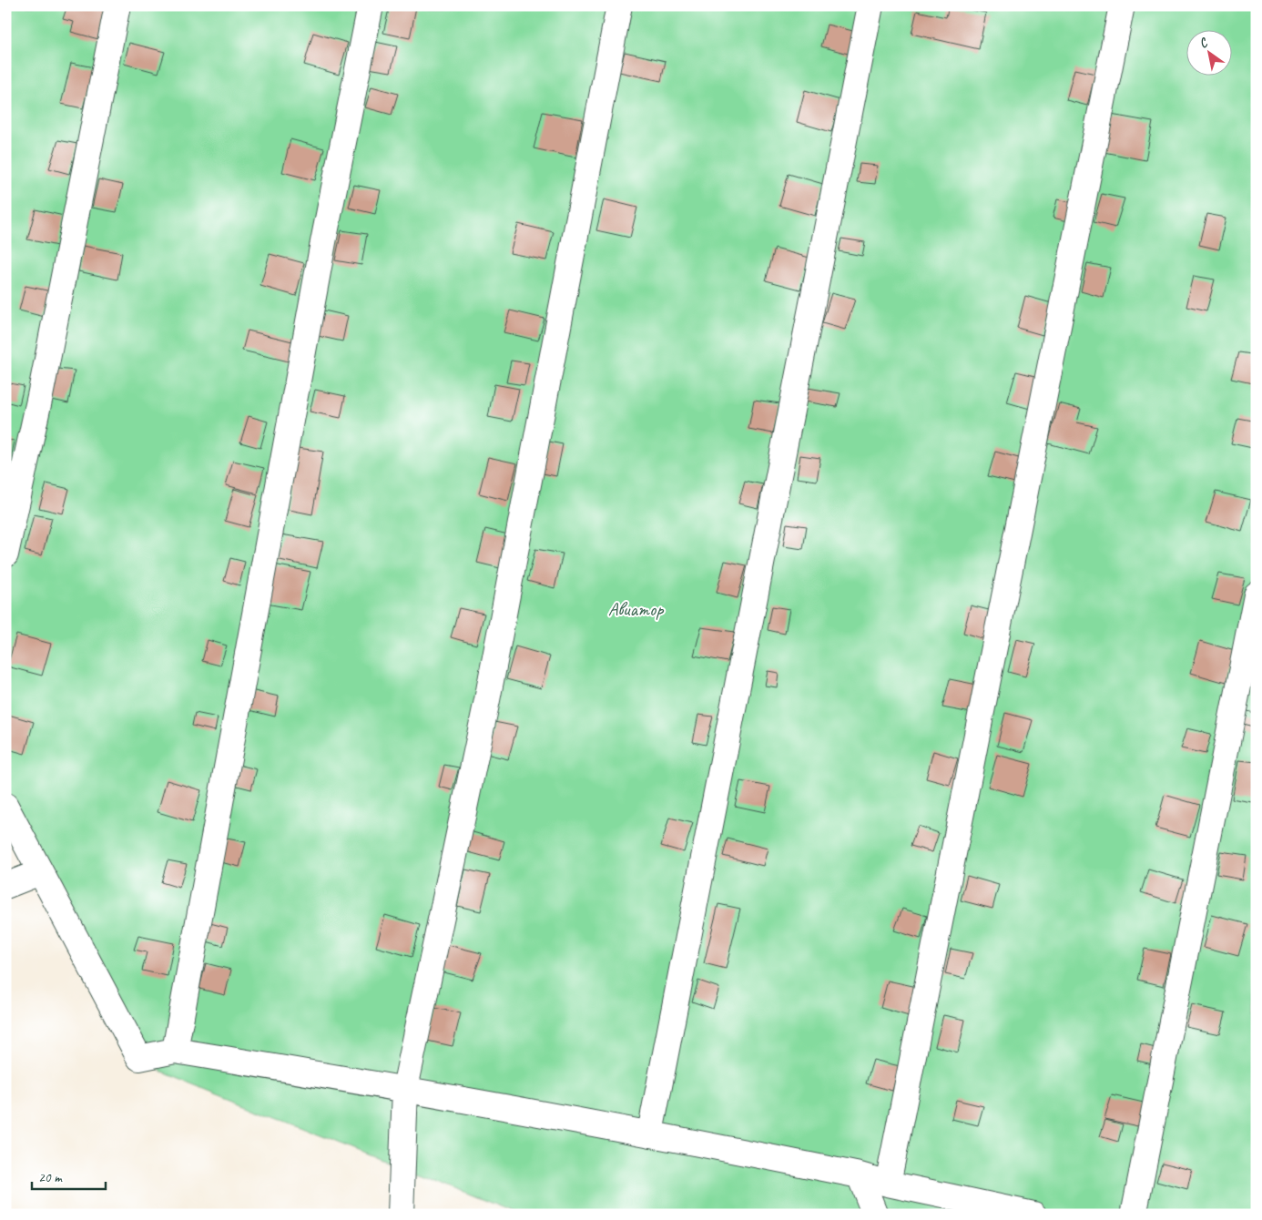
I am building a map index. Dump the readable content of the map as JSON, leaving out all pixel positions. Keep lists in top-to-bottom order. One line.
{"parks":["Авиатор"],"scale_bar":"20 m","north":"top left"}
